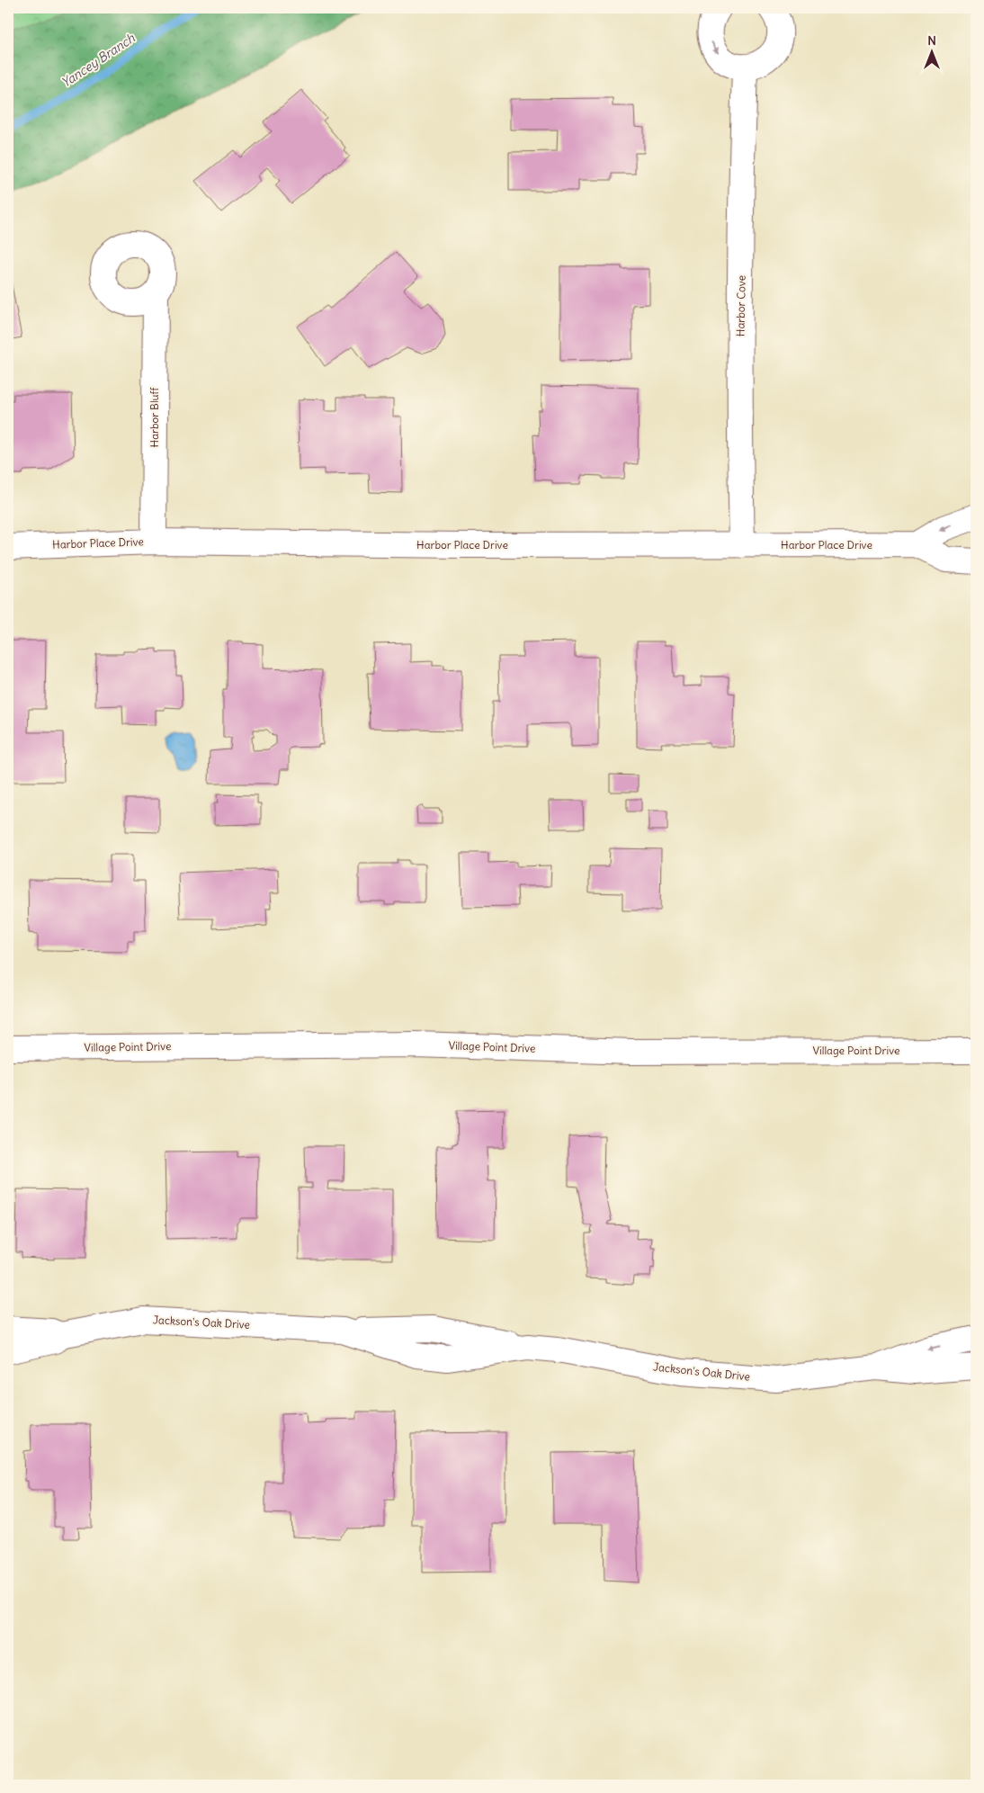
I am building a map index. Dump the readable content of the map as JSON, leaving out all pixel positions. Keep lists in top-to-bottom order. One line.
{"streets":{"street":["Harbor Cove","Harbor Bluff","Harbor Place Drive","Village Point Drive","Jackson's Oak Drive"]},"crossings":[["Harbor Cove","Harbor Place Drive"],["Harbor Bluff","Harbor Place Drive"]],"water":["Yancey Branch"],"north":"top"}
